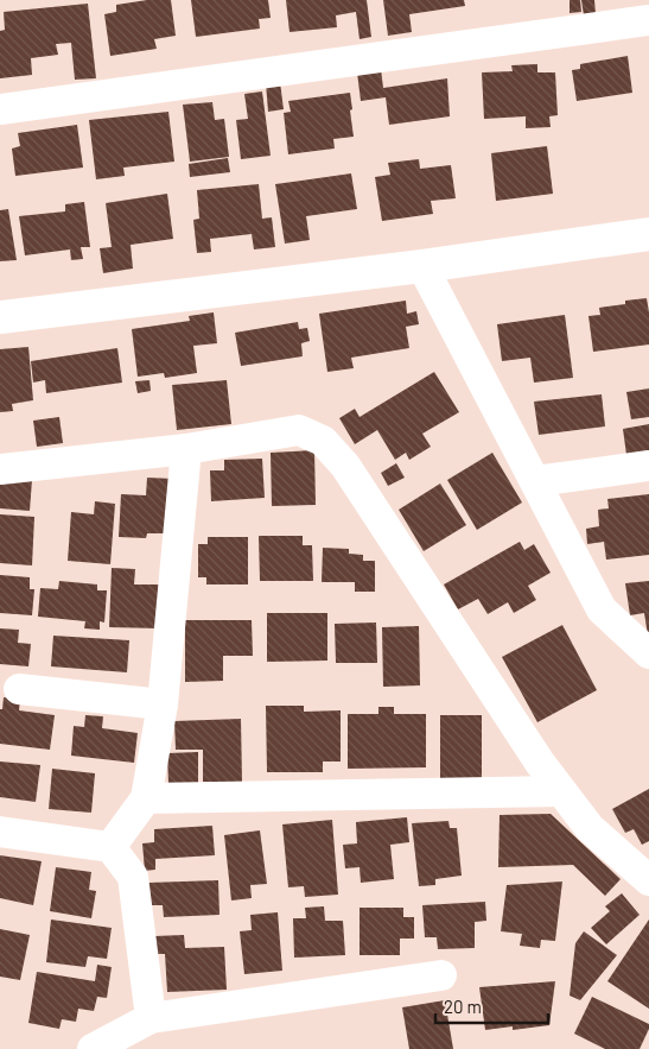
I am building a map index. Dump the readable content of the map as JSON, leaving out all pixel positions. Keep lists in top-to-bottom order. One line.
{"scale_bar":"20 m"}
